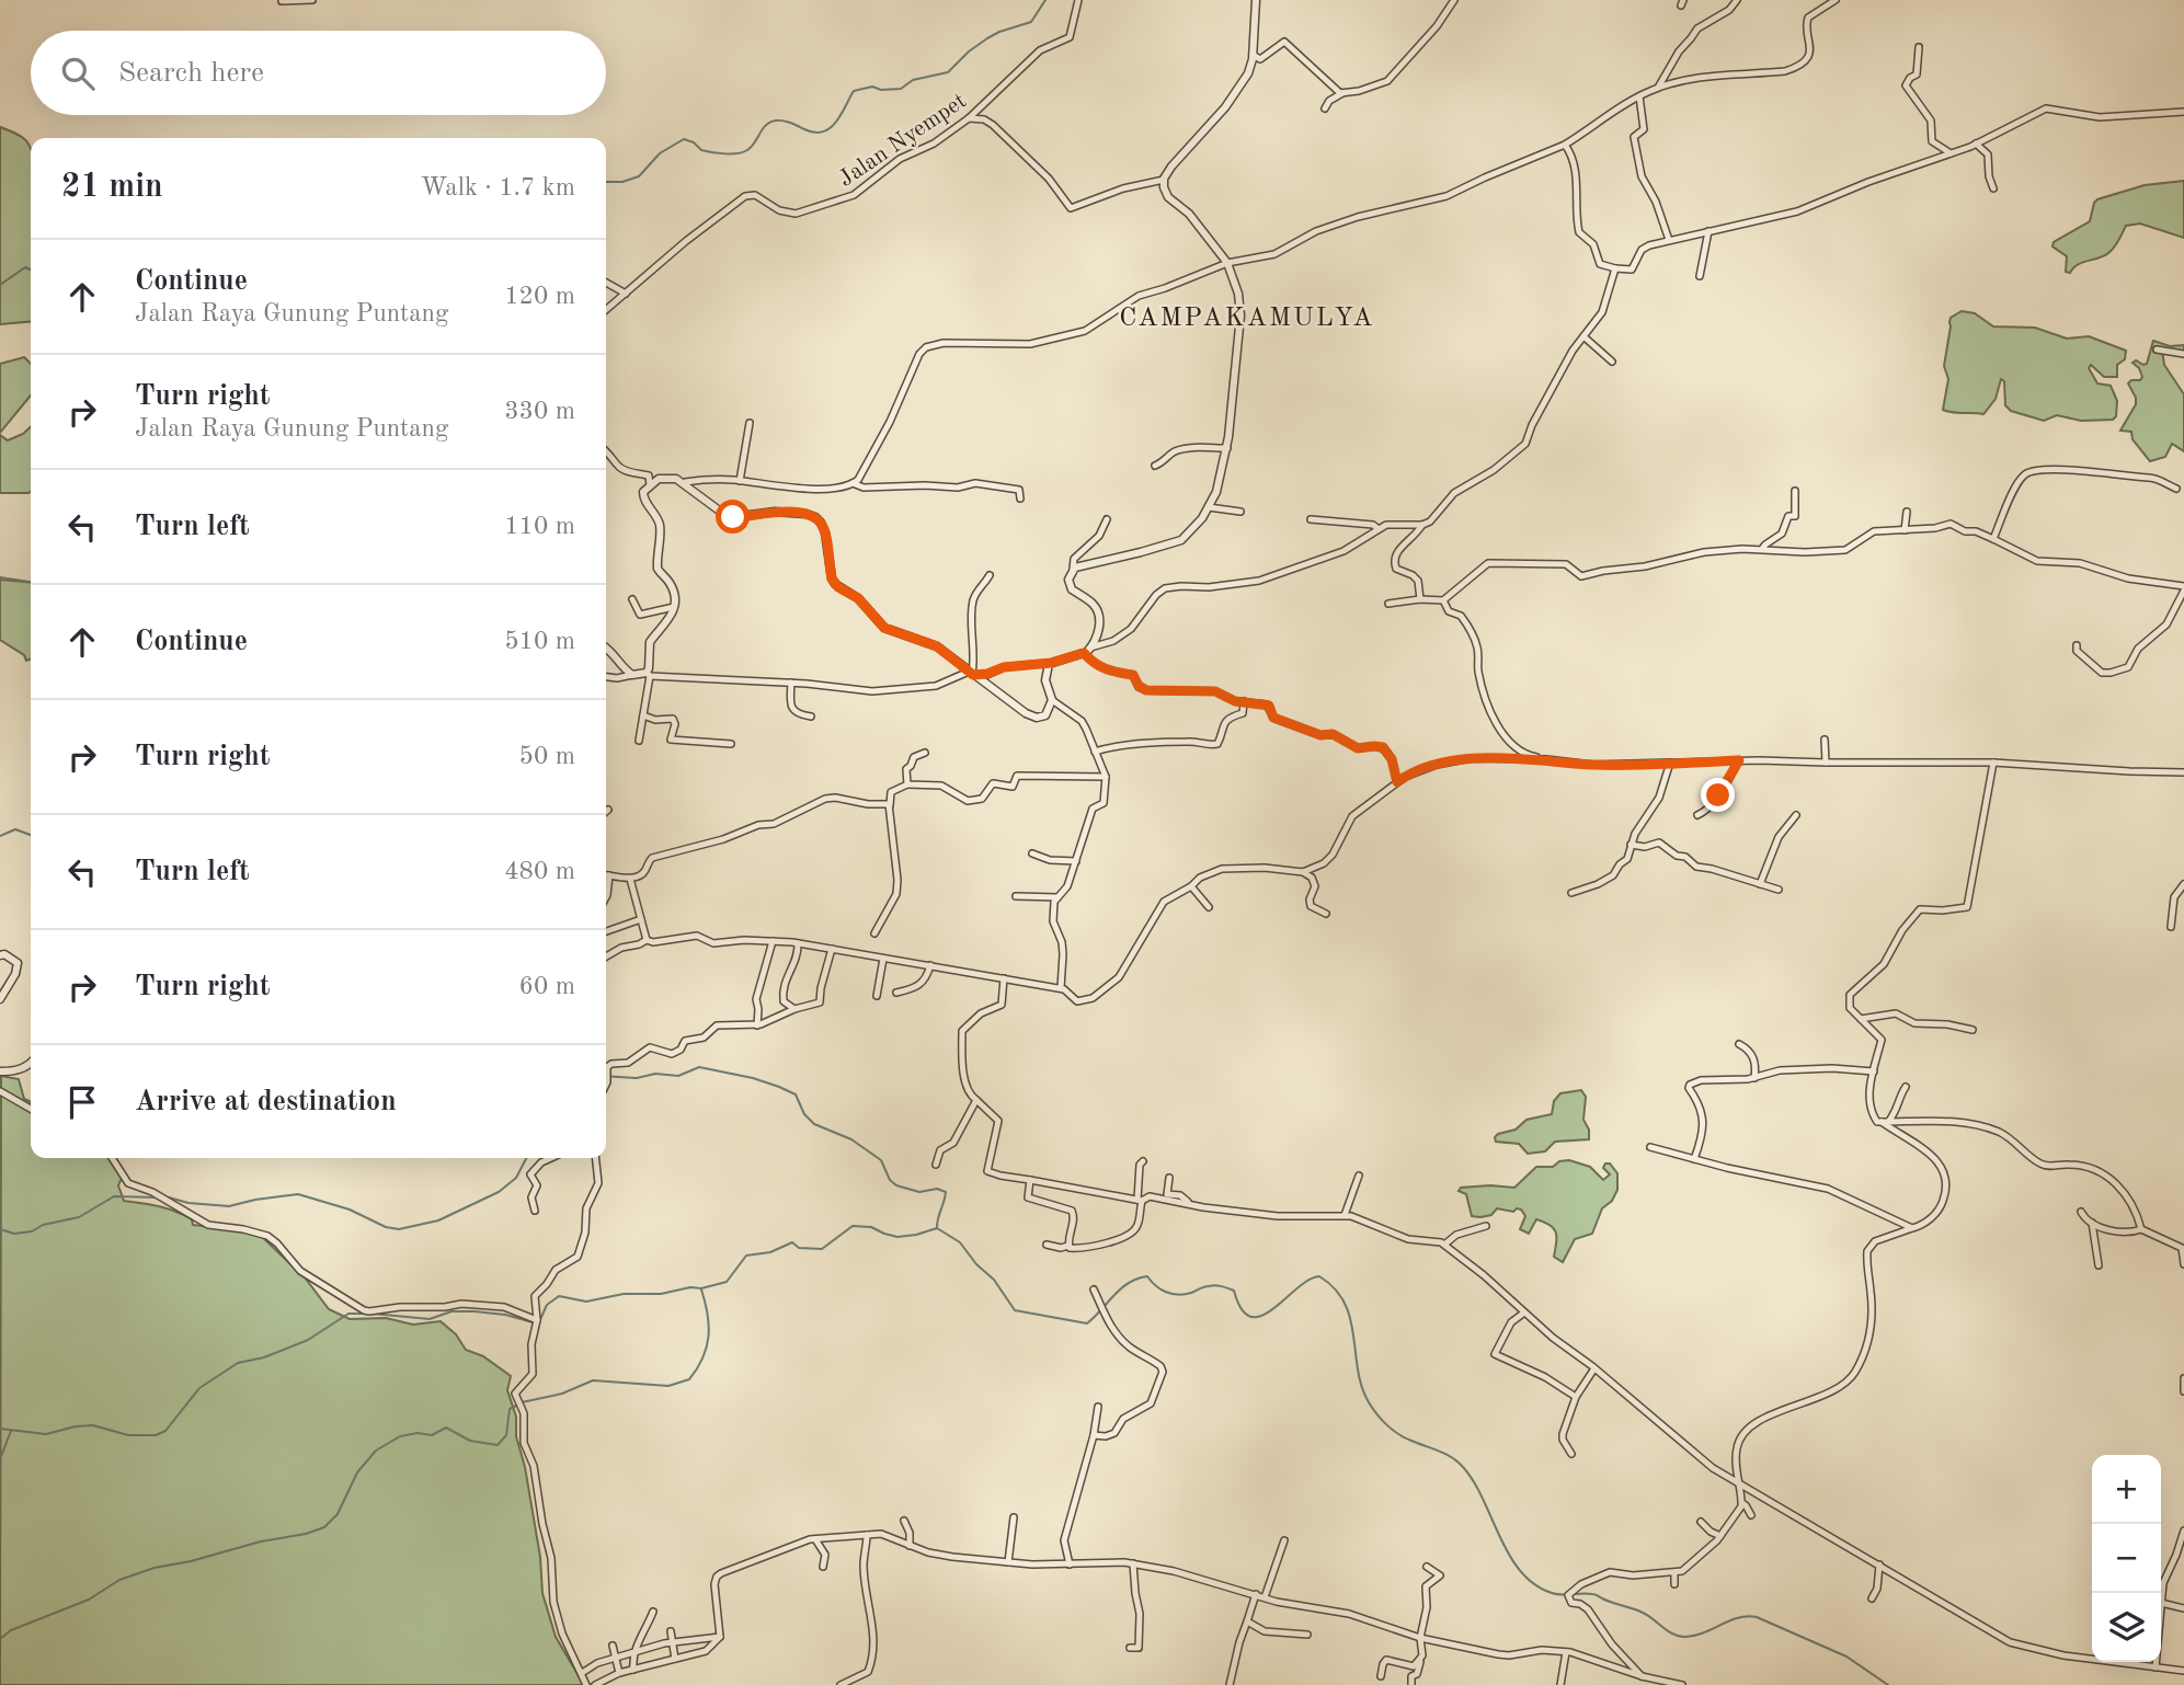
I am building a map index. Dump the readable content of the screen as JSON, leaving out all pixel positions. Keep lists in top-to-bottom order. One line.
{"streets":{"street":["Jalan Nyempet"]},"districts":["CAMPAKAMULYA"],"page":{"search":"Search here","heading":["21 min","Walk · 1.7 km"],"list":[["Continue","Jalan Raya Gunung Puntang","120 m"],["Turn right","Jalan Raya Gunung Puntang","330 m"],["Turn left","110 m"],["Continue","510 m"],["Turn right","50 m"],["Turn left","480 m"],["Turn right","60 m"],"Arrive at destination"],"map_buttons":["+","−"]}}
